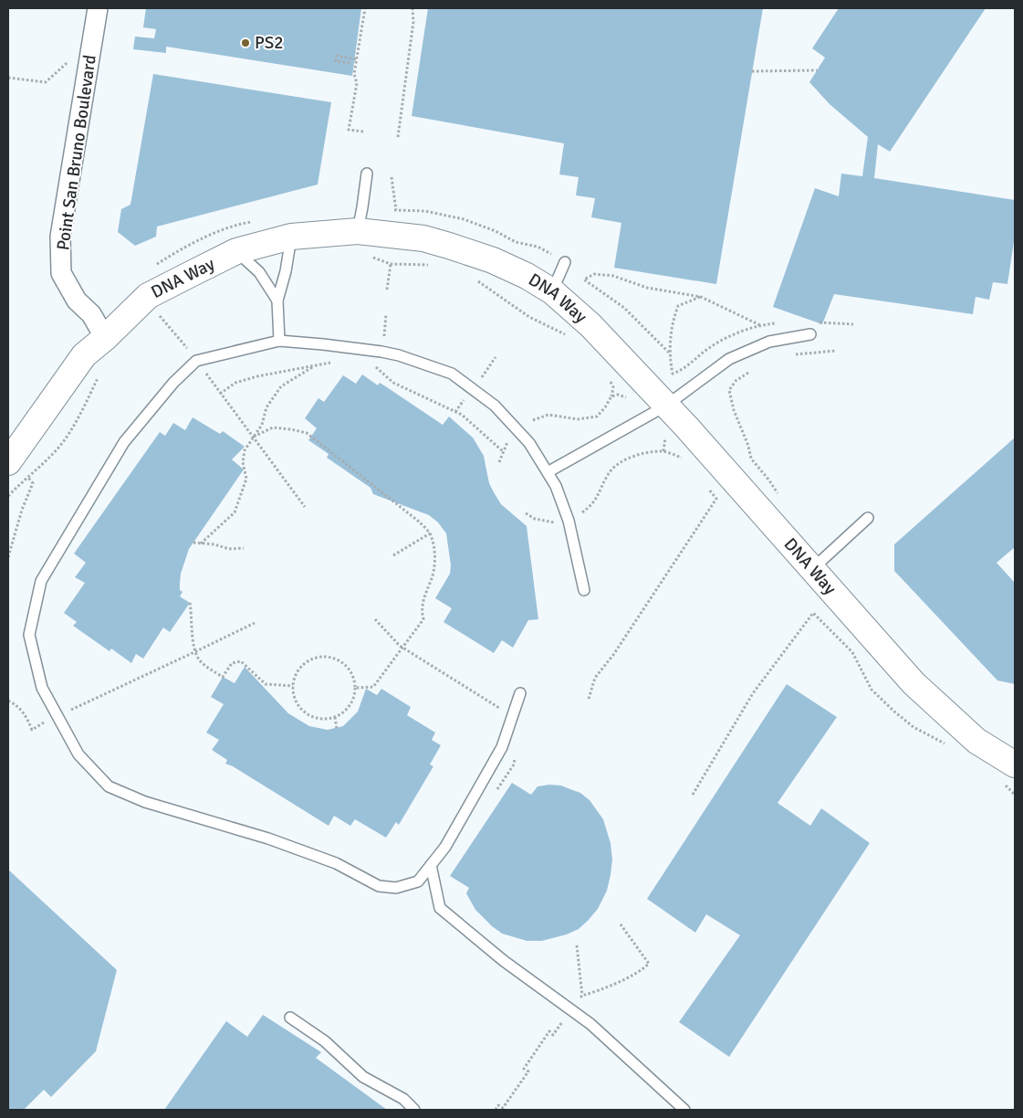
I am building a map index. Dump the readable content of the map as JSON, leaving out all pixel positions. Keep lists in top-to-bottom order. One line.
{"streets":{"main road":["DNA Way"],"street":["Point San Bruno Boulevard"]},"crossings":[["Point San Bruno Boulevard","DNA Way"]],"places":["PS2"]}
